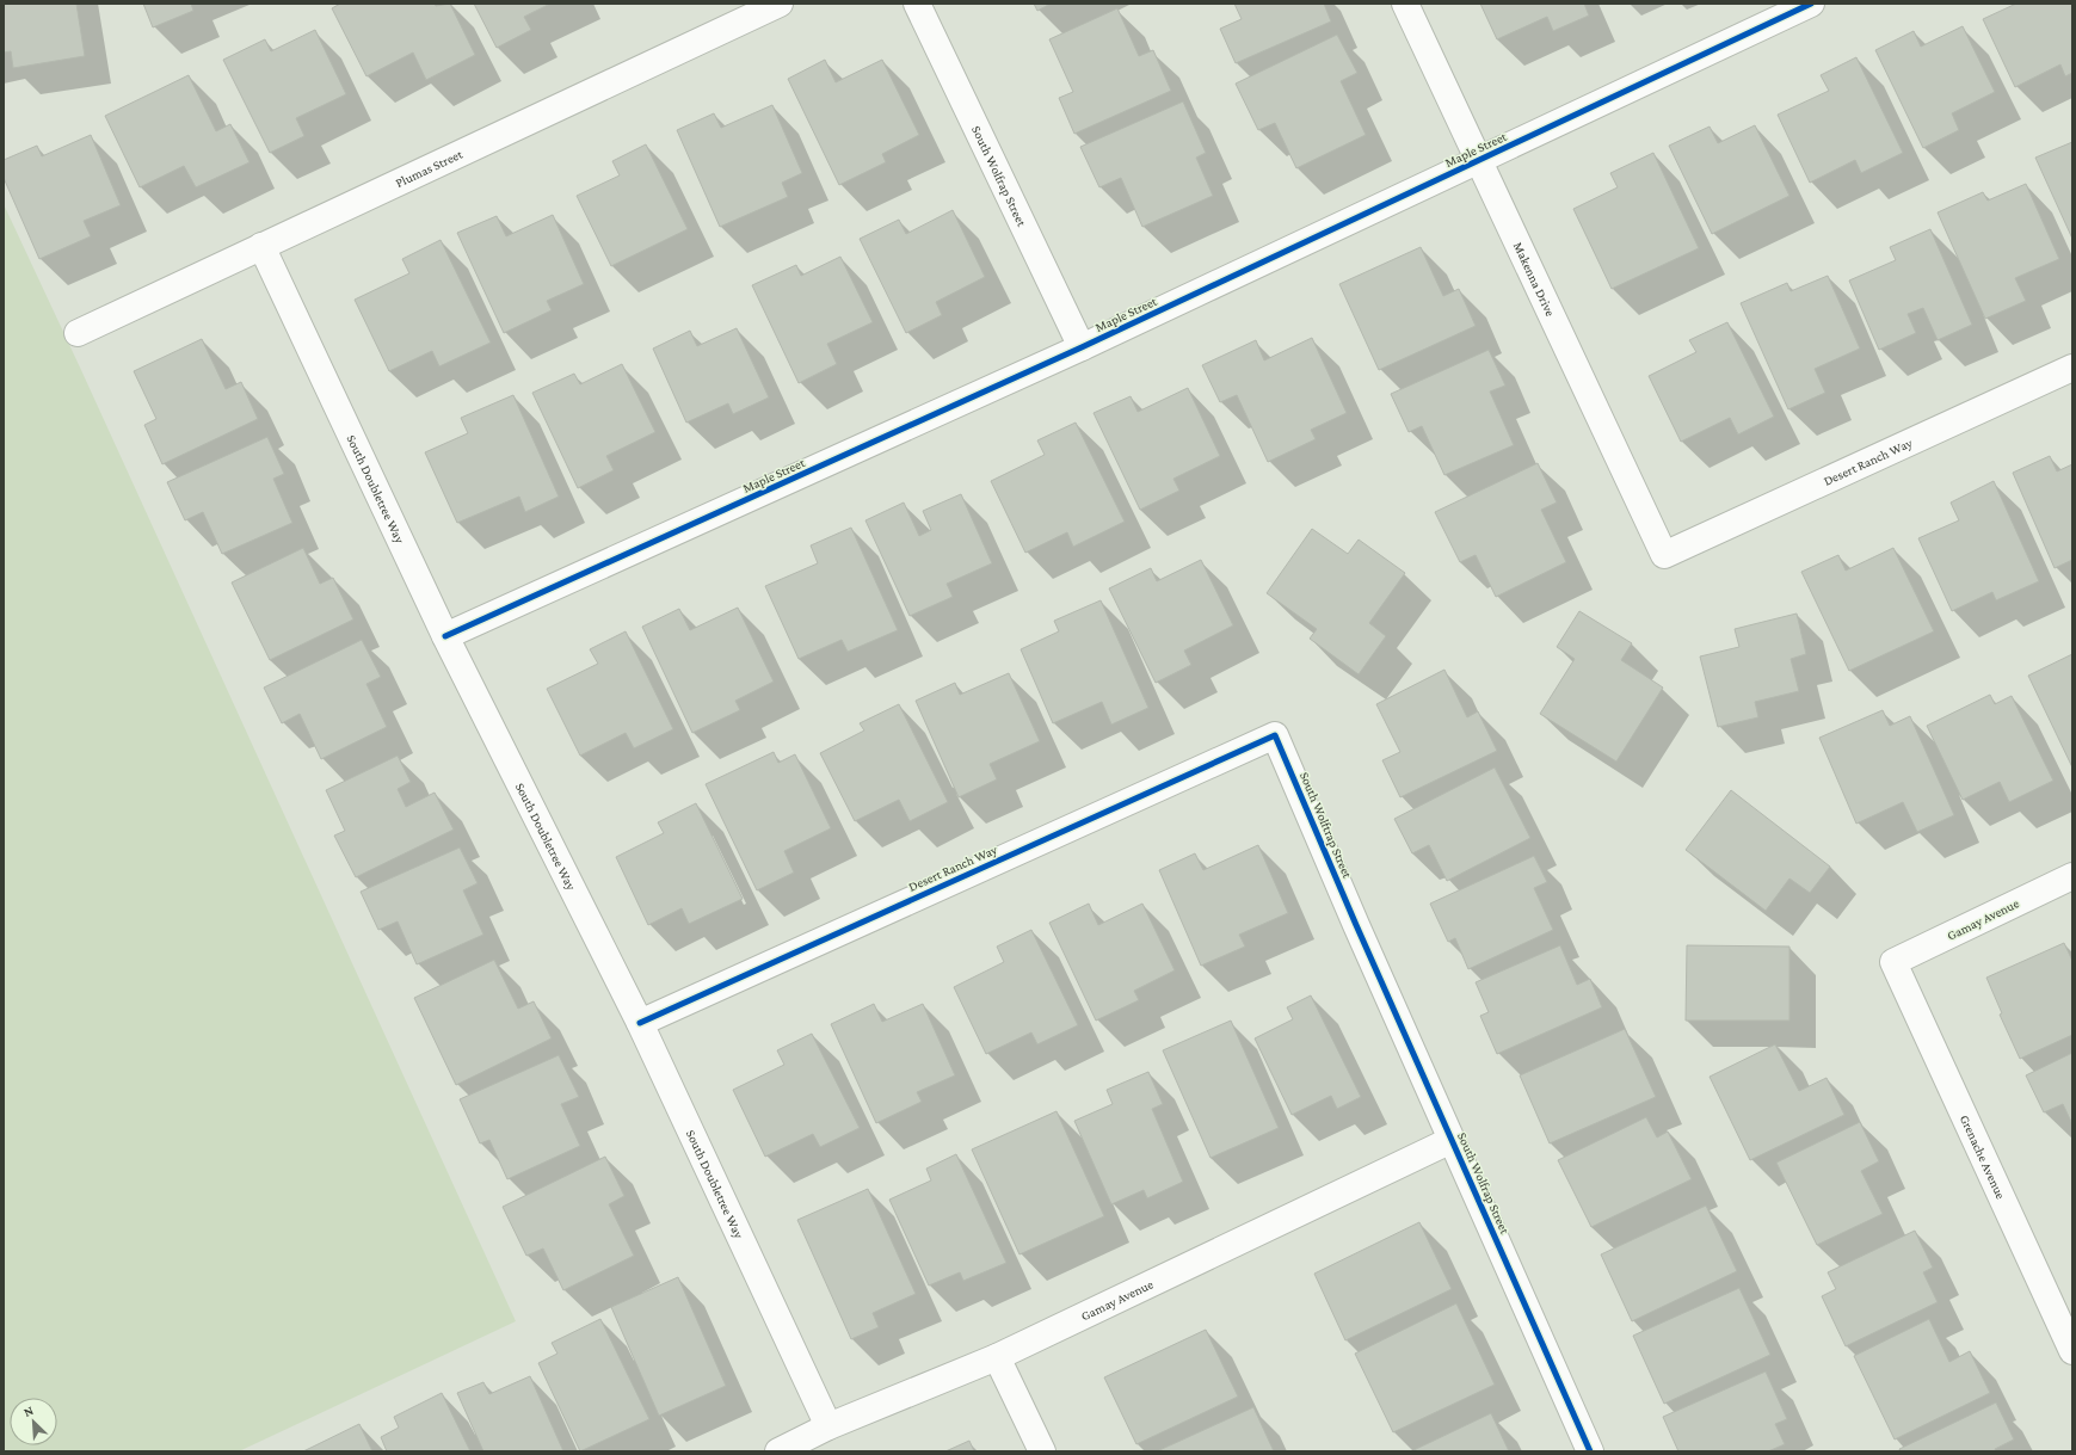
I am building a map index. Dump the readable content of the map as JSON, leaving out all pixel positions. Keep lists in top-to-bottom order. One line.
{"streets":{"street":["Maple Street","Plumas Street","South Wolfrap Street","Makenna Drive","Desert Ranch Way","South Doubletree Way","South Wolftrap Street","Gamay Avenue","Grenache Avenue"]},"crossings":[["Maple Street","South Wolfrap Street"],["Maple Street","Makenna Drive"],["Maple Street","South Doubletree Way"],["Plumas Street","South Doubletree Way"],["South Wolfrap Street","South Wolftrap Street"],["South Wolfrap Street","Gamay Avenue"],["Makenna Drive","Desert Ranch Way"],["Desert Ranch Way","South Doubletree Way"],["Desert Ranch Way","South Wolftrap Street"],["South Doubletree Way","Gamay Avenue"],["Gamay Avenue","Grenache Avenue"]],"north":"top left"}
